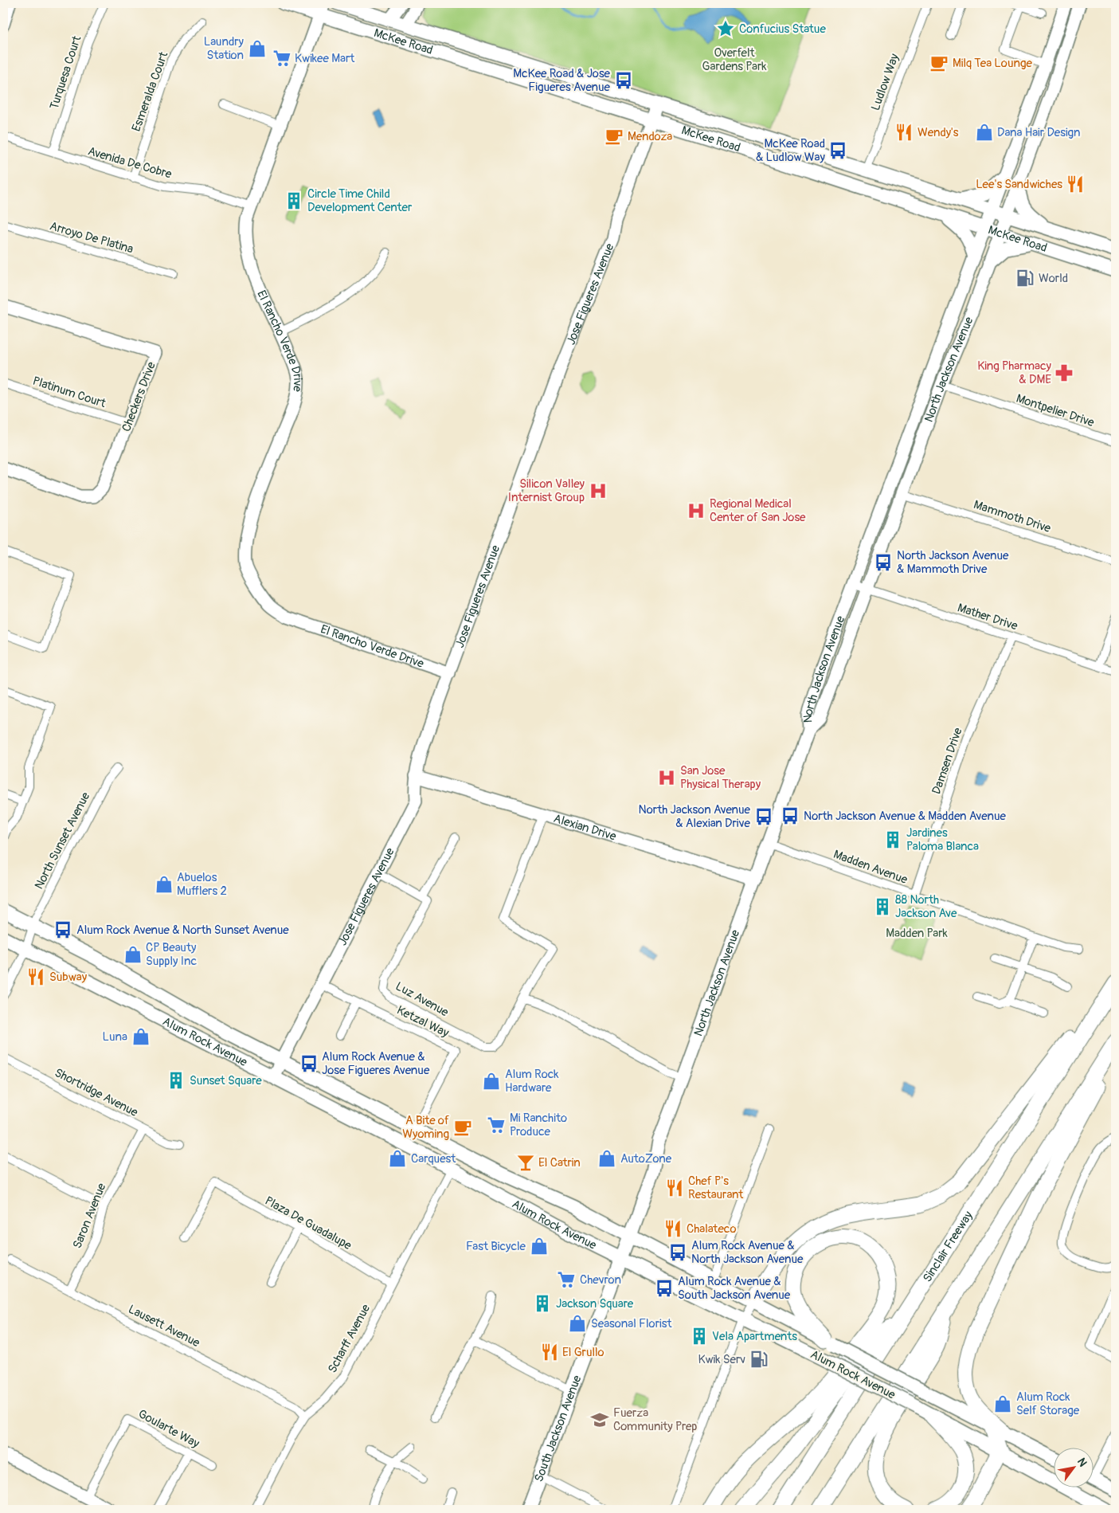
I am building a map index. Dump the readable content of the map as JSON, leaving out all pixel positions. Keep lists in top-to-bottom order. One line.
{"streets":{"highway":["Sinclair Freeway"],"main road":["McKee Road","Alum Rock Avenue","South Jackson Avenue"],"street":["Turquesa Court","Ludlow Way","Esmeralda Court","Avenida De Cobre","Arroyo De Platina","Jose Figueres Avenue","El Rancho Verde Drive","North Jackson Avenue","Platinum Court","Checkers Drive","Montpelier Drive","Mammoth Drive","Mather Drive","Damsen Drive","Alexian Drive","North Sunset Avenue","Madden Avenue","Luz Avenue","Ketzal Way","Shortridge Avenue","Saron Avenue","Plaza De Guadalupe","Lausett Avenue","Scharff Avenue","Goularte Way"]},"crossings":[["McKee Road","Ludlow Way"],["McKee Road","Jose Figueres Avenue"],["McKee Road","El Rancho Verde Drive"],["McKee Road","North Jackson Avenue"],["Turquesa Court","Avenida De Cobre"],["Esmeralda Court","Avenida De Cobre"],["Avenida De Cobre","El Rancho Verde Drive"],["Jose Figueres Avenue","El Rancho Verde Drive"],["Jose Figueres Avenue","Alexian Drive"],["Jose Figueres Avenue","Ketzal Way"],["Jose Figueres Avenue","Alum Rock Avenue"],["North Jackson Avenue","Montpelier Drive"],["North Jackson Avenue","Mammoth Drive"],["North Jackson Avenue","Mather Drive"],["North Jackson Avenue","Alexian Drive"],["North Jackson Avenue","Madden Avenue"],["North Jackson Avenue","Alum Rock Avenue"],["North Jackson Avenue","South Jackson Avenue"],["Platinum Court","Checkers Drive"],["Mather Drive","Damsen Drive"],["Damsen Drive","Madden Avenue"],["Alexian Drive","Luz Avenue"],["North Sunset Avenue","Alum Rock Avenue"],["Ketzal Way","Alum Rock Avenue"],["Alum Rock Avenue","Scharff Avenue"],["Alum Rock Avenue","South Jackson Avenue"],["Shortridge Avenue","Saron Avenue"],["Saron Avenue","Lausett Avenue"],["Plaza De Guadalupe","Scharff Avenue"],["Lausett Avenue","Scharff Avenue"]],"parks":["Overfelt Gardens Park","Madden Park"],"places":{"place":["Confucius Statue"],"shop":["Laundry Station","Dana Hair Design","Abuelos Mufflers 2","CP Beauty Supply Inc","Luna","Alum Rock Hardware","Carquest","AutoZone","Fast Bicycle","Seasonal Florist","Alum Rock Self Storage"],"supermarket":["Kwikee Mart","Mi Ranchito Produce","Chevron"],"cafe":["Milq Tea Lounge","Mendoza","A Bite of Wyoming"],"bus stop":["McKee Road & Jose Figueres Avenue","McKee Road & Ludlow Way","North Jackson Avenue & Mammoth Drive","North Jackson Avenue & Madden Avenue","North Jackson Avenue & Alexian Drive","Alum Rock Avenue & North Sunset Avenue","Alum Rock Avenue & Jose Figueres Avenue","Alum Rock Avenue & North Jackson Avenue","Alum Rock Avenue & South Jackson Avenue"],"restaurant":["Wendy's","Lee's Sandwiches","Subway","Chef P's Restaurant","Chalateco","El Grullo"],"building":["Circle Time Child Development Center","Jardines Paloma Blanca","88 North Jackson Ave","Sunset Square","Jackson Square","Vela Apartments"],"fuel station":["World","Kwik Serv"],"pharmacy":["King Pharmacy & DME"],"hospital":["Silicon Valley Internist Group","Regional Medical Center of San Jose","San Jose Physical Therapy"],"bar":["El Catrin"],"school or university":["Fuerza Community Prep"]},"north":"top right"}
